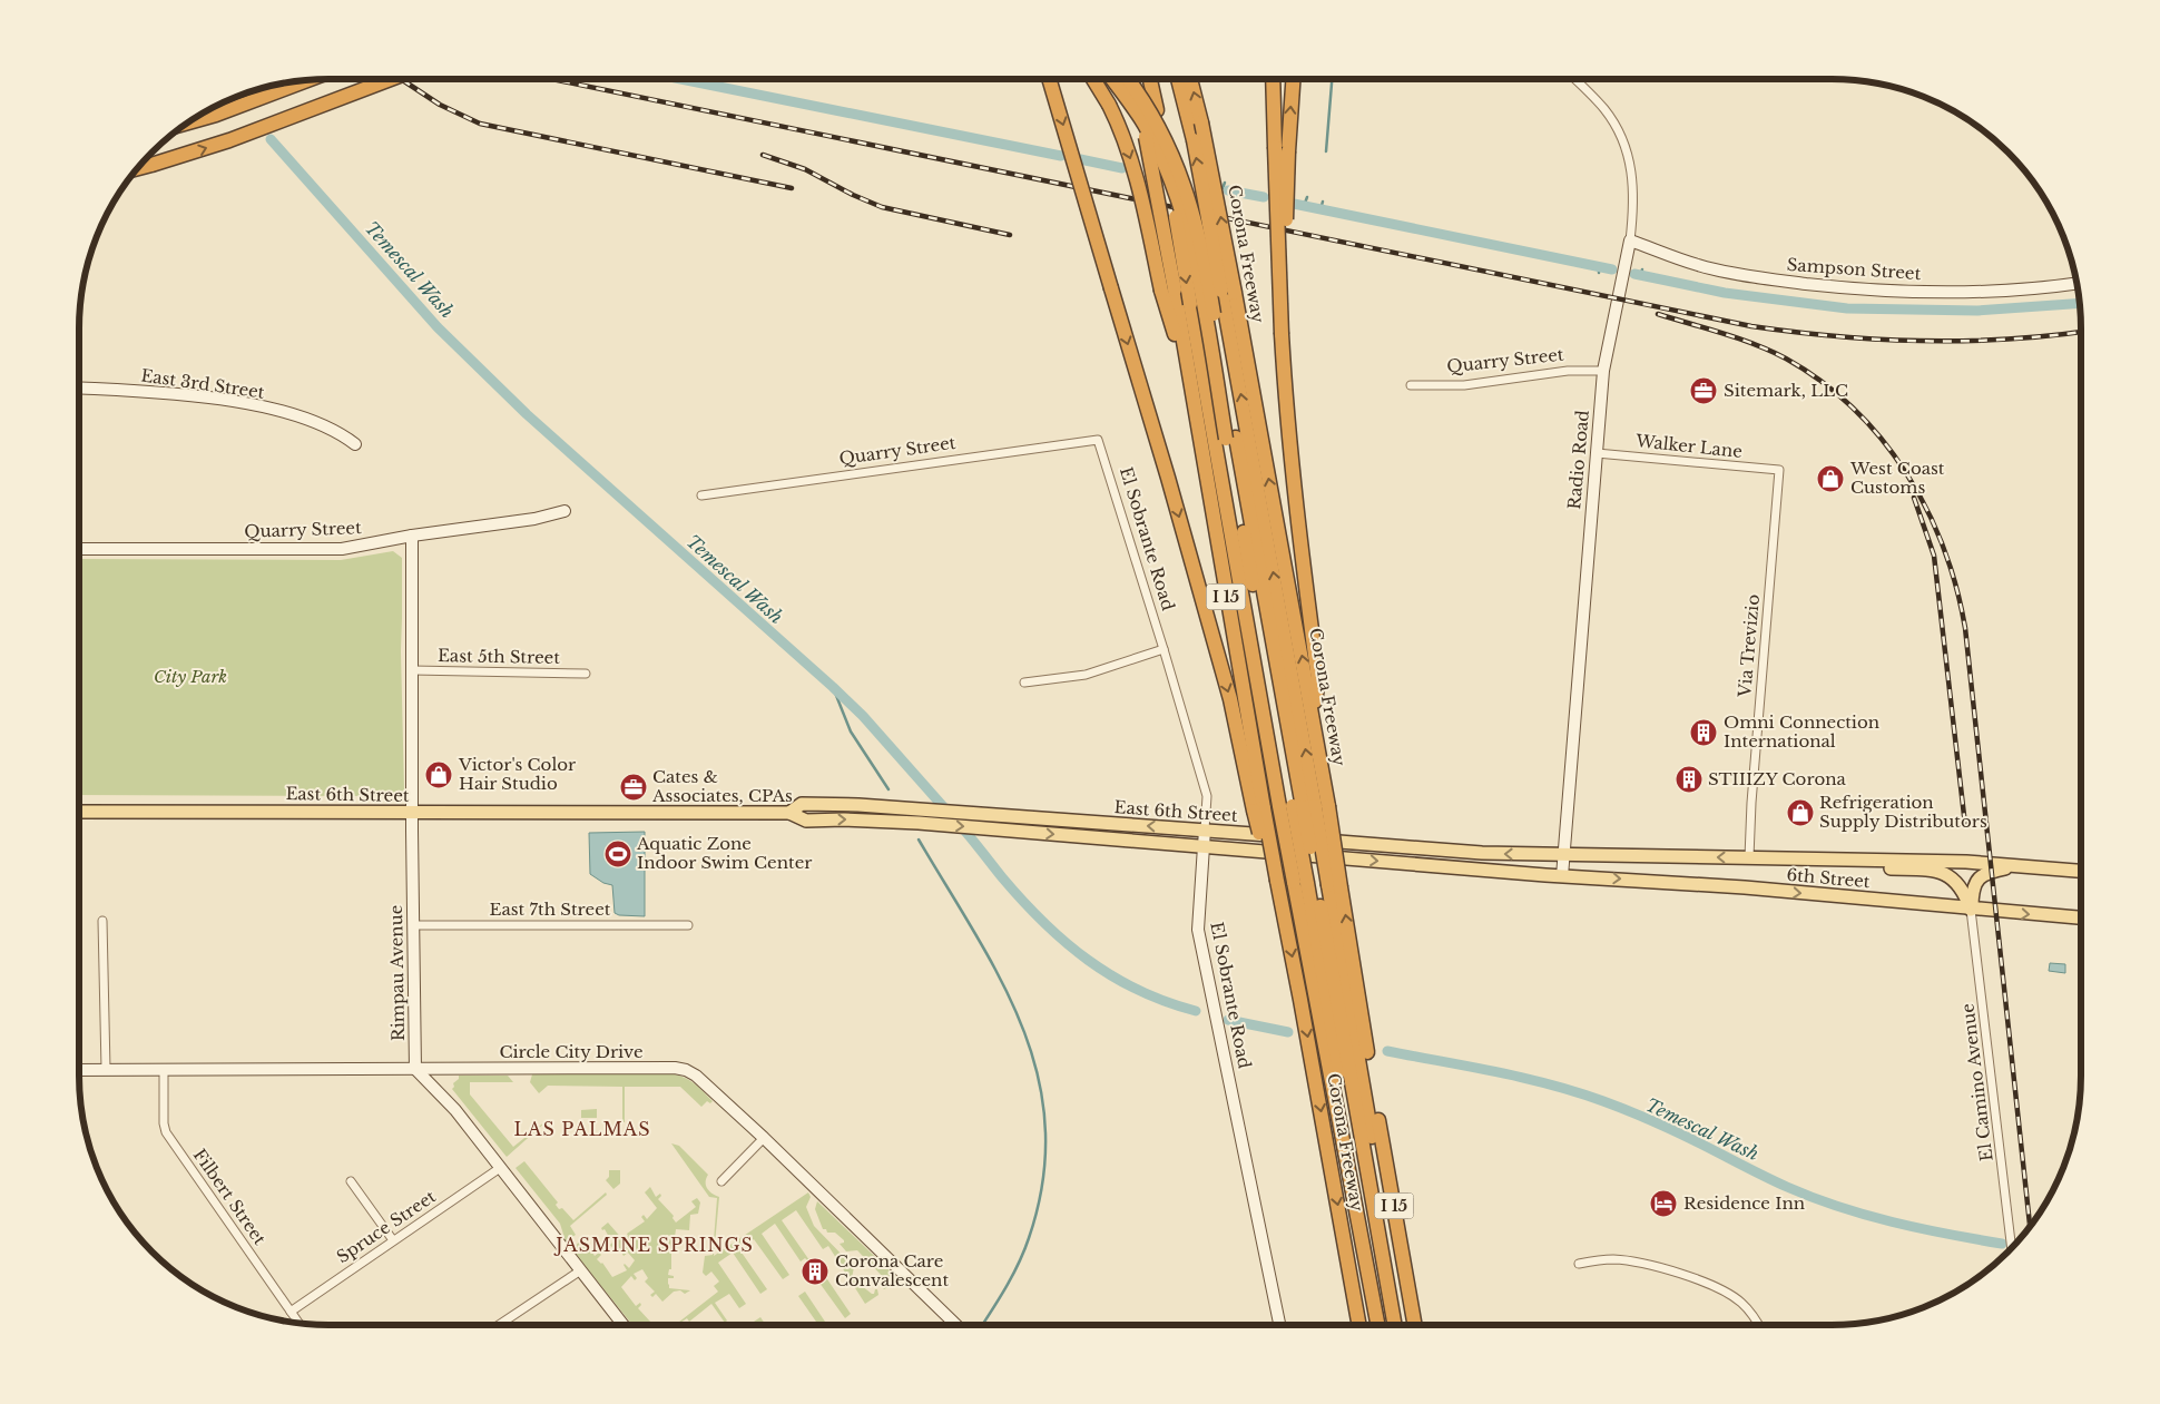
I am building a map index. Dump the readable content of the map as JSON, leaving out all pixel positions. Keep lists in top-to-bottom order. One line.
{"streets":{"highway":["Corona Freeway","I 15"],"main road":["East 6th Street","6th Street"],"street":["Sampson Street","Quarry Street","East 3rd Street","Walker Lane","Radio Road","El Sobrante Road","Via Trevizio","East 5th Street","East 7th Street","Rimpau Avenue","Circle City Drive","El Camino Avenue","Filbert Street","Spruce Street"]},"crossings":[["Corona Freeway","I 15"],["Sampson Street","Radio Road"],["Quarry Street","Radio Road"],["Quarry Street","El Sobrante Road"],["Quarry Street","Rimpau Avenue"],["Walker Lane","Radio Road"],["Walker Lane","Via Trevizio"],["Radio Road","East 6th Street"],["Radio Road","6th Street"],["El Sobrante Road","East 6th Street"],["Via Trevizio","6th Street"],["East 5th Street","Rimpau Avenue"],["East 6th Street","6th Street"],["East 6th Street","Rimpau Avenue"],["6th Street","El Camino Avenue"],["East 7th Street","Rimpau Avenue"],["Rimpau Avenue","Circle City Drive"],["Circle City Drive","Filbert Street"],["Filbert Street","Spruce Street"]],"districts":["LAS PALMAS","JASMINE SPRINGS"],"water":["Temescal Wash"],"parks":["City Park"],"places":{"office":["Sitemark, LLC","Cates & Associates, CPAs"],"shop":["West Coast Customs","Victor's Color Hair Studio","Refrigeration Supply Distributors"],"building":["Omni Connection International","STIIIZY Corona","Corona Care Convalescent"],"sports":["Aquatic Zone Indoor Swim Center"],"hotel":["Residence Inn"]}}
